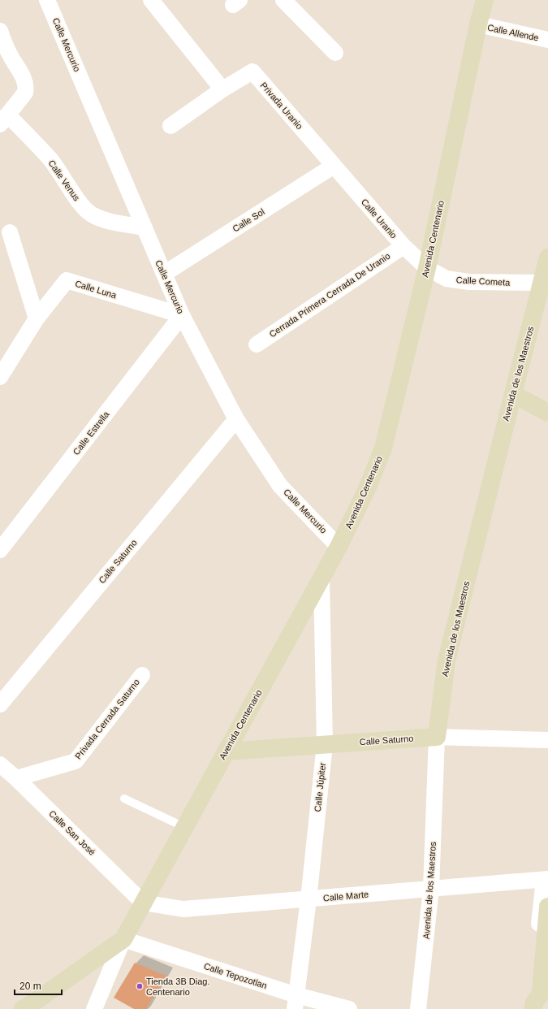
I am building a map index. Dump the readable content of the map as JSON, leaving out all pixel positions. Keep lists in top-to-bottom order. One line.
{"streets":{"main road":["Avenida Centenario","Avenida de los Maestros","Calle Saturno"],"street":["Calle Allende","Calle Mercurio","Privada Uranio","Calle Venus","Calle Uranio","Calle Sol","Calle Cometa","Calle Luna","Cerrada Primera Cerrada De Uranio","Calle Estrella","Privada Cerrada Saturno","Calle Júpiter","Calle San José","Calle Marte","Calle Tepozotlan"]},"crossings":[["Calle Allende","Avenida Centenario"],["Calle Mercurio","Calle Venus"],["Calle Mercurio","Calle Sol"],["Calle Mercurio","Avenida Centenario"],["Calle Mercurio","Calle Luna"],["Calle Mercurio","Calle Estrella"],["Calle Mercurio","Calle Saturno"],["Privada Uranio","Calle Uranio"],["Privada Uranio","Calle Sol"],["Calle Uranio","Calle Sol"],["Calle Uranio","Avenida Centenario"],["Calle Uranio","Calle Cometa"],["Calle Uranio","Cerrada Primera Cerrada De Uranio"],["Avenida Centenario","Calle Cometa"],["Avenida Centenario","Calle Saturno"],["Avenida Centenario","Calle Júpiter"],["Avenida Centenario","Calle San José"],["Avenida Centenario","Calle Marte"],["Avenida Centenario","Calle Tepozotlan"],["Calle Cometa","Avenida de los Maestros"],["Calle Luna","Calle Estrella"],["Avenida de los Maestros","Calle Saturno"],["Avenida de los Maestros","Calle Marte"],["Calle Saturno","Calle Júpiter"],["Privada Cerrada Saturno","Calle San José"],["Calle Júpiter","Calle Marte"],["Calle Júpiter","Calle Tepozotlan"],["Calle San José","Calle Marte"]],"places":["Tienda 3B Diag. Centenario"],"scale_bar":"20 m"}
